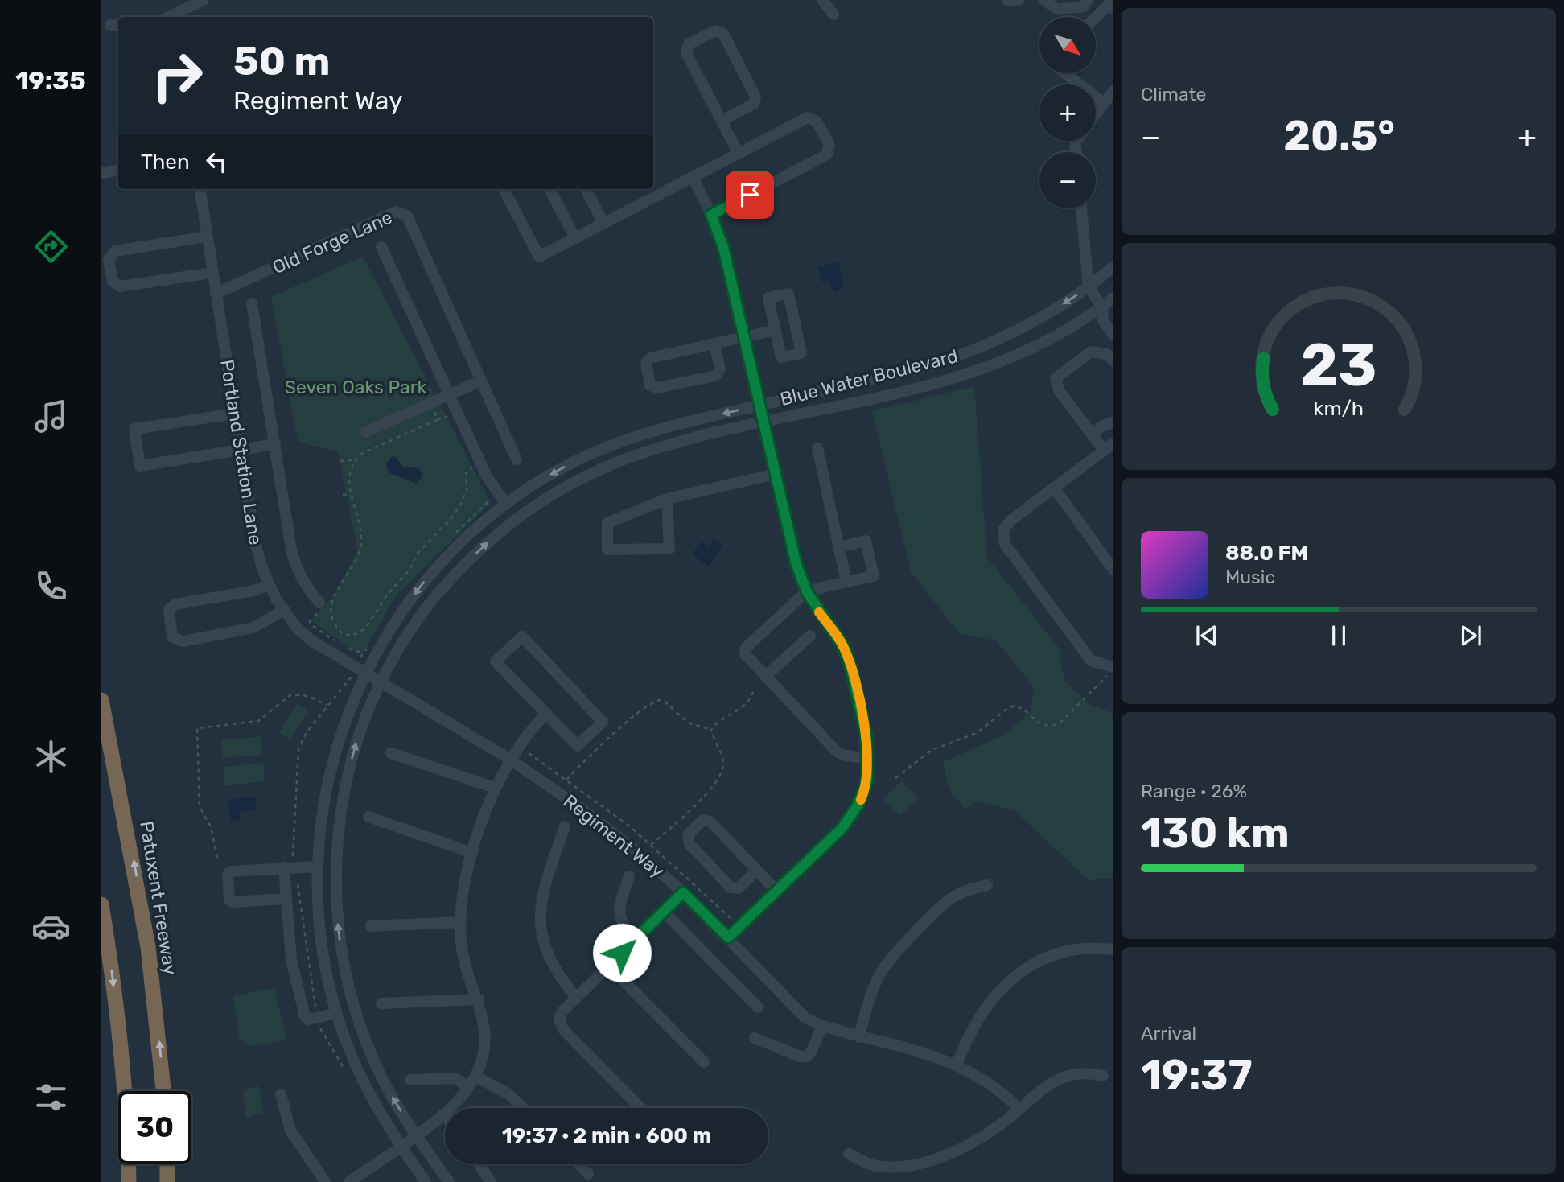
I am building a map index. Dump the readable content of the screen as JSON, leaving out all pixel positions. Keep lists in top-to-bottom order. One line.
{"streets":{"highway":["Patuxent Freeway"],"street":["Old Forge Lane","Blue Water Boulevard","Portland Station Lane","Regiment Way"]},"crossings":[["Old Forge Lane","Portland Station Lane"],["Blue Water Boulevard","Portland Station Lane"],["Blue Water Boulevard","Regiment Way"],["Portland Station Lane","Regiment Way"]],"parks":["Seven Oaks Park"],"north":"bottom right","page":{"tabs":"19:35","tile":["Climate",["Range · 26%","130 km"],["Arrival","19:37"]],"map_buttons":["+","−"],"turn":["50 m","Regiment Way"],"heat":["−","20.5°","+"],"then":"Then","song":["88.0 FM","Music"],"limit":"30","trip":"19:37 · 2 min · 600 m","gauge":["23","km/h"]}}
